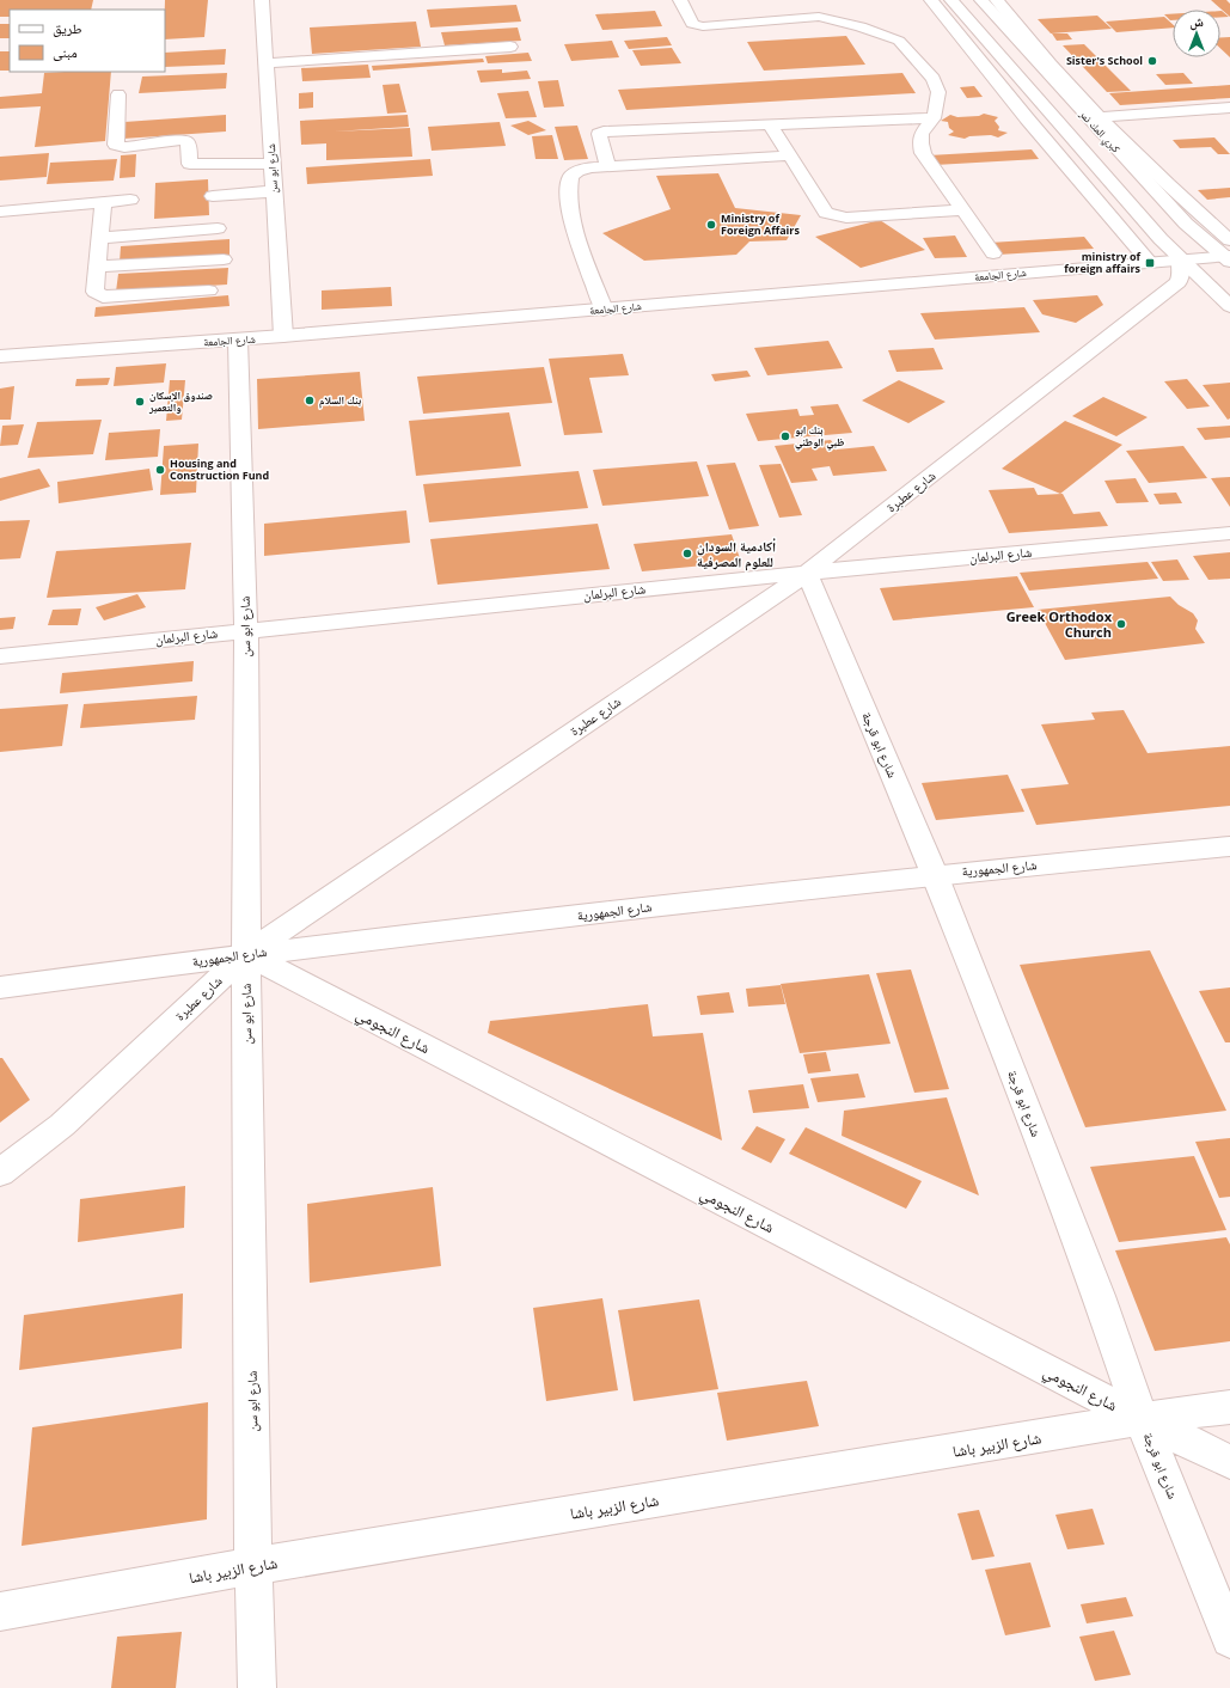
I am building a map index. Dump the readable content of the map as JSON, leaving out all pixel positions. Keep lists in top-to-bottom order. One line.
{"streets":{"main road":["كبري المك نمر","شارع ابو سن","شارع الجامعة","شارع عطبرة","شارع البرلمان","شارع ابو قرجة","شارع الجمهورية","شارع النجومي","شارع الزبير باشا"]},"crossings":[["كبري المك نمر","شارع الجامعة"],["كبري المك نمر","شارع عطبرة"],["شارع ابو سن","شارع الجامعة"],["شارع ابو سن","شارع عطبرة"],["شارع ابو سن","شارع البرلمان"],["شارع ابو سن","شارع الجمهورية"],["شارع ابو سن","شارع النجومي"],["شارع ابو سن","شارع الزبير باشا"],["شارع الجامعة","شارع عطبرة"],["شارع عطبرة","شارع البرلمان"],["شارع عطبرة","شارع ابو قرجة"],["شارع عطبرة","شارع الجمهورية"],["شارع عطبرة","شارع النجومي"],["شارع البرلمان","شارع ابو قرجة"],["شارع ابو قرجة","شارع الجمهورية"],["شارع ابو قرجة","شارع النجومي"],["شارع ابو قرجة","شارع الزبير باشا"],["شارع الجمهورية","شارع النجومي"],["شارع النجومي","شارع الزبير باشا"]],"places":{"other":["Sister's School","Ministry of Foreign Affairs","بنك السلام","صندوق الإسكان والتعمير","بنك ابو ظبي الوطني","Housing and Construction Fund","أكادمية السودان للعلوم المصرفية","Greek Orthodox Church"],"transit":["ministry of foreign affairs"]},"legend":["طريق","مبنى"],"north":"top"}
